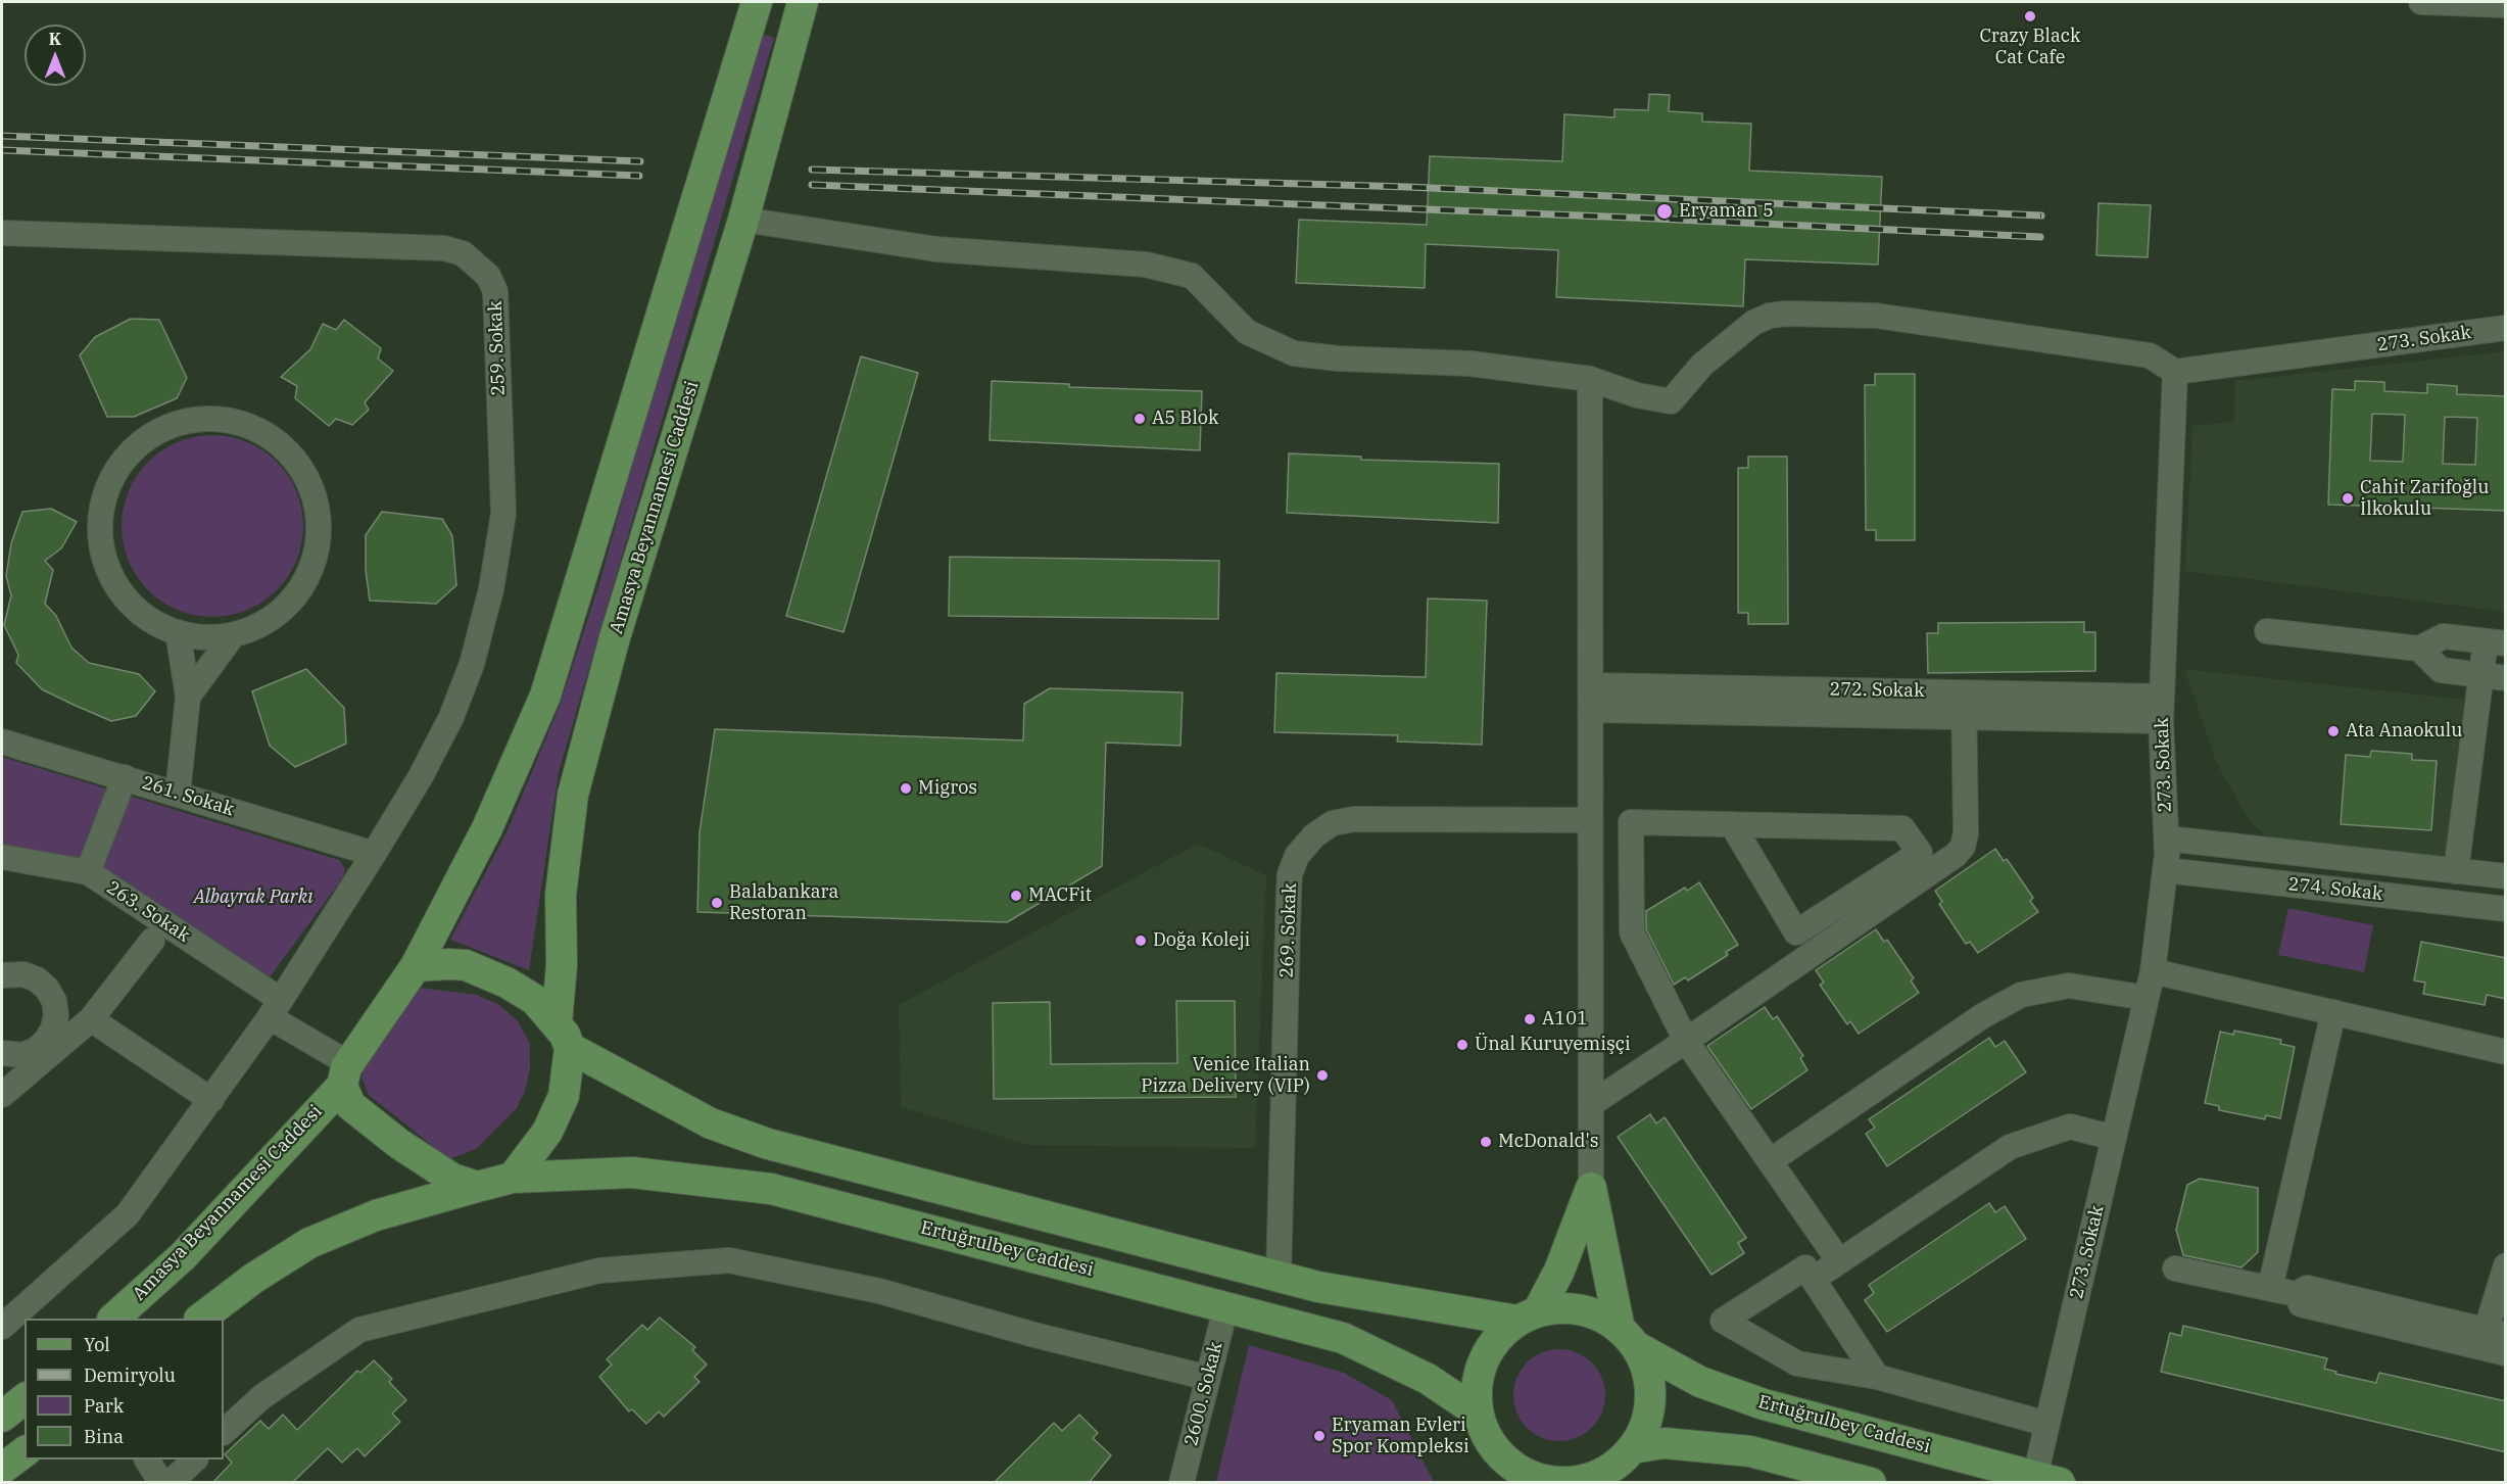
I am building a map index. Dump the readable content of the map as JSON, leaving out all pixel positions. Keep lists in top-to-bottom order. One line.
{"streets":{"main road":["Amasya Beyannamesi Caddesi","Ertuğrulbey Caddesi"],"street":["273. Sokak","259. Sokak","272. Sokak","261. Sokak","274. Sokak","263. Sokak","269. Sokak","2600. Sokak"]},"crossings":[["273. Sokak","272. Sokak"],["273. Sokak","274. Sokak"],["273. Sokak","Ertuğrulbey Caddesi"],["259. Sokak","261. Sokak"],["259. Sokak","263. Sokak"],["Amasya Beyannamesi Caddesi","263. Sokak"],["Amasya Beyannamesi Caddesi","Ertuğrulbey Caddesi"],["263. Sokak","Ertuğrulbey Caddesi"],["Ertuğrulbey Caddesi","2600. Sokak"]],"parks":["Albayrak Parkı"],"places":["Crazy Black Cat Cafe","Eryaman 5","A5 Blok","Cahit Zarifoğlu İlkokulu","Ata Anaokulu","Migros","MACFit","Balabankara Restoran","Doğa Koleji","A101","Ünal Kuruyemişçi","Venice Italian Pizza Delivery (VIP)","McDonald's","Eryaman Evleri Spor Kompleksi"],"legend":["Yol","Demiryolu","Park","Bina"],"north":"top"}
